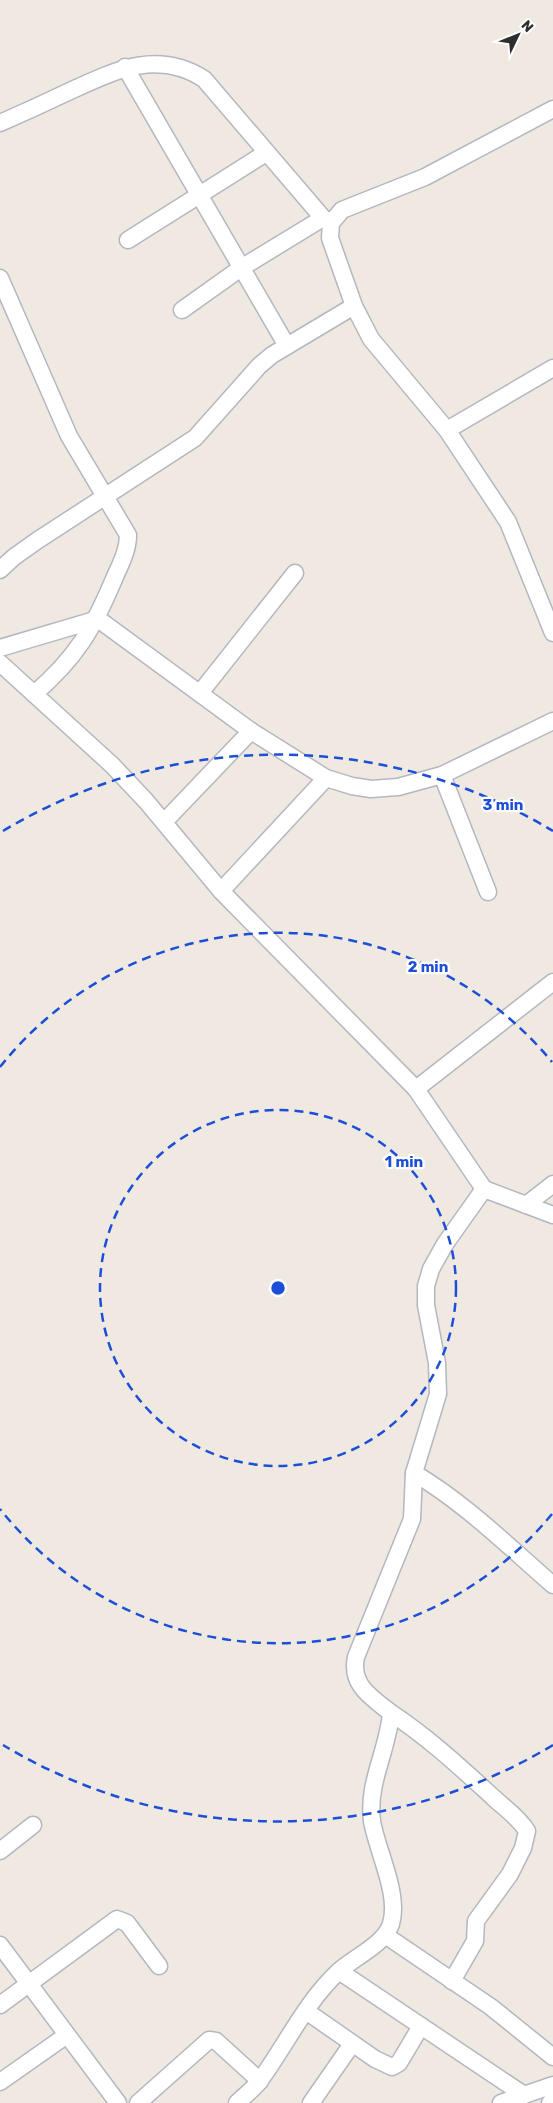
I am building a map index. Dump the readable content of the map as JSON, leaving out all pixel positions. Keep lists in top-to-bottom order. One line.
{"north":"top right","rings":["3 min","2 min","1 min"]}
